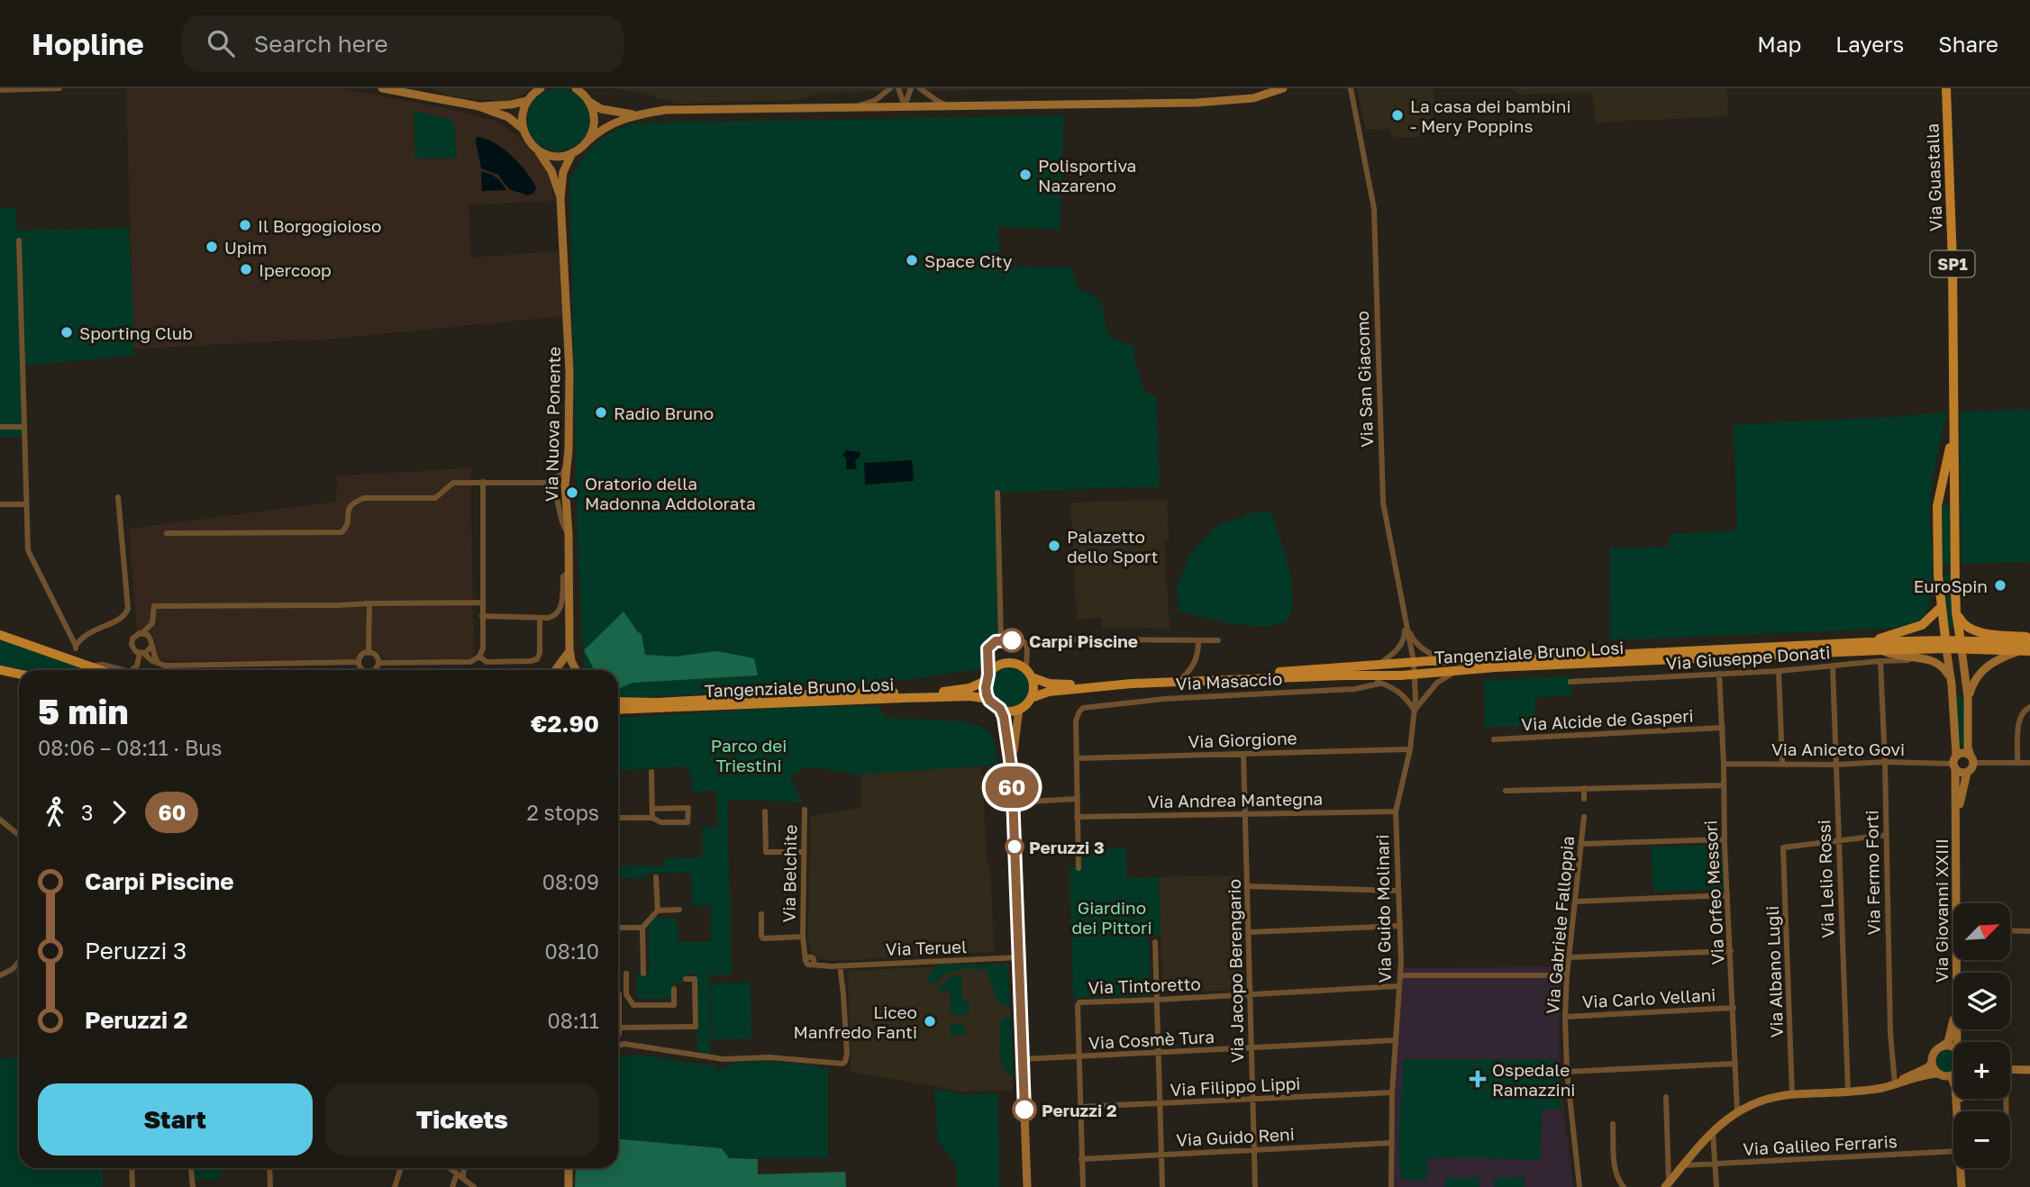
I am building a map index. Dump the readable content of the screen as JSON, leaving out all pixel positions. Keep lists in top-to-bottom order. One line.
{"streets":{"main road":["Via Guastalla","SP1","Tangenziale Bruno Losi"],"street":["Via San Giacomo","Via Nuova Ponente","Via Giuseppe Donati","Via Masaccio","Via Alcide de Gasperi","Via Giorgione","Via Aniceto Govi","Via Andrea Mantegna","Via Fermo Forti","Via Belchite","Via Lelio Rossi","Via Orfeo Messori","Via Guido Molinari","Via Giovanni XXIII","Via Gabriele Falloppia","Via Teruel","Via Jacopo Berengario","Via Albano Lugli","Via Tintoretto","Via Carlo Vellani","Via Cosmè Tura","Via Filippo Lippi","Via Guido Reni","Via Galileo Ferraris"]},"crossings":[["Via Guastalla","Tangenziale Bruno Losi"],["Via Guastalla","Via Aniceto Govi"],["Via Guastalla","Via Giovanni XXIII"],["Via San Giacomo","Tangenziale Bruno Losi"],["Via San Giacomo","Via Guido Molinari"],["Tangenziale Bruno Losi","Via Giuseppe Donati"],["Tangenziale Bruno Losi","Via Fermo Forti"],["Tangenziale Bruno Losi","Via Guido Molinari"],["Via Giuseppe Donati","Via Fermo Forti"],["Via Giuseppe Donati","Via Lelio Rossi"],["Via Giuseppe Donati","Via Orfeo Messori"],["Via Masaccio","Via Giorgione"],["Via Alcide de Gasperi","Via Orfeo Messori"],["Via Giorgione","Via Guido Molinari"],["Via Giorgione","Via Jacopo Berengario"],["Via Aniceto Govi","Via Fermo Forti"],["Via Aniceto Govi","Via Lelio Rossi"],["Via Aniceto Govi","Via Orfeo Messori"],["Via Aniceto Govi","Via Giovanni XXIII"],["Via Andrea Mantegna","Via Guido Molinari"],["Via Andrea Mantegna","Via Jacopo Berengario"],["Via Lelio Rossi","Via Albano Lugli"],["Via Orfeo Messori","Via Carlo Vellani"],["Via Guido Molinari","Via Tintoretto"],["Via Guido Molinari","Via Cosmè Tura"],["Via Guido Molinari","Via Filippo Lippi"],["Via Guido Molinari","Via Guido Reni"],["Via Gabriele Falloppia","Via Carlo Vellani"],["Via Jacopo Berengario","Via Tintoretto"],["Via Jacopo Berengario","Via Cosmè Tura"],["Via Jacopo Berengario","Via Filippo Lippi"],["Via Jacopo Berengario","Via Guido Reni"],["Via Tintoretto","Via Cosmè Tura"]],"parks":["Parco dei Triestini","Giardino dei Pittori"],"places":{"other":["La casa dei bambini - Mery Poppins","Polisportiva Nazareno","Il Borgogioioso","Upim","Space City","Ipercoop","Sporting Club","Radio Bruno","Oratorio della Madonna Addolorata","Palazetto dello Sport","EuroSpin","Carpi Piscine","Peruzzi 3","Liceo Manfredo Fanti","Peruzzi 2"],"health":["Ospedale Ramazzini"]},"lines":["bus line 60"],"north":"top right","page":{"header":"Hopline","search":"Search here","nav":["Map","Layers","Share"],"on_map":"60","heading":["5 min","08:06 – 08:11 · Bus","€2.90"],"legs":["3","60","2 stops"],"list":[{"name":"Carpi Piscine","value":"08:09"},{"name":"Peruzzi 3","value":"08:10"},{"name":"Peruzzi 2","value":"08:11"}],"map_buttons":["+","−"],"buttons":["Start","Tickets"]}}
